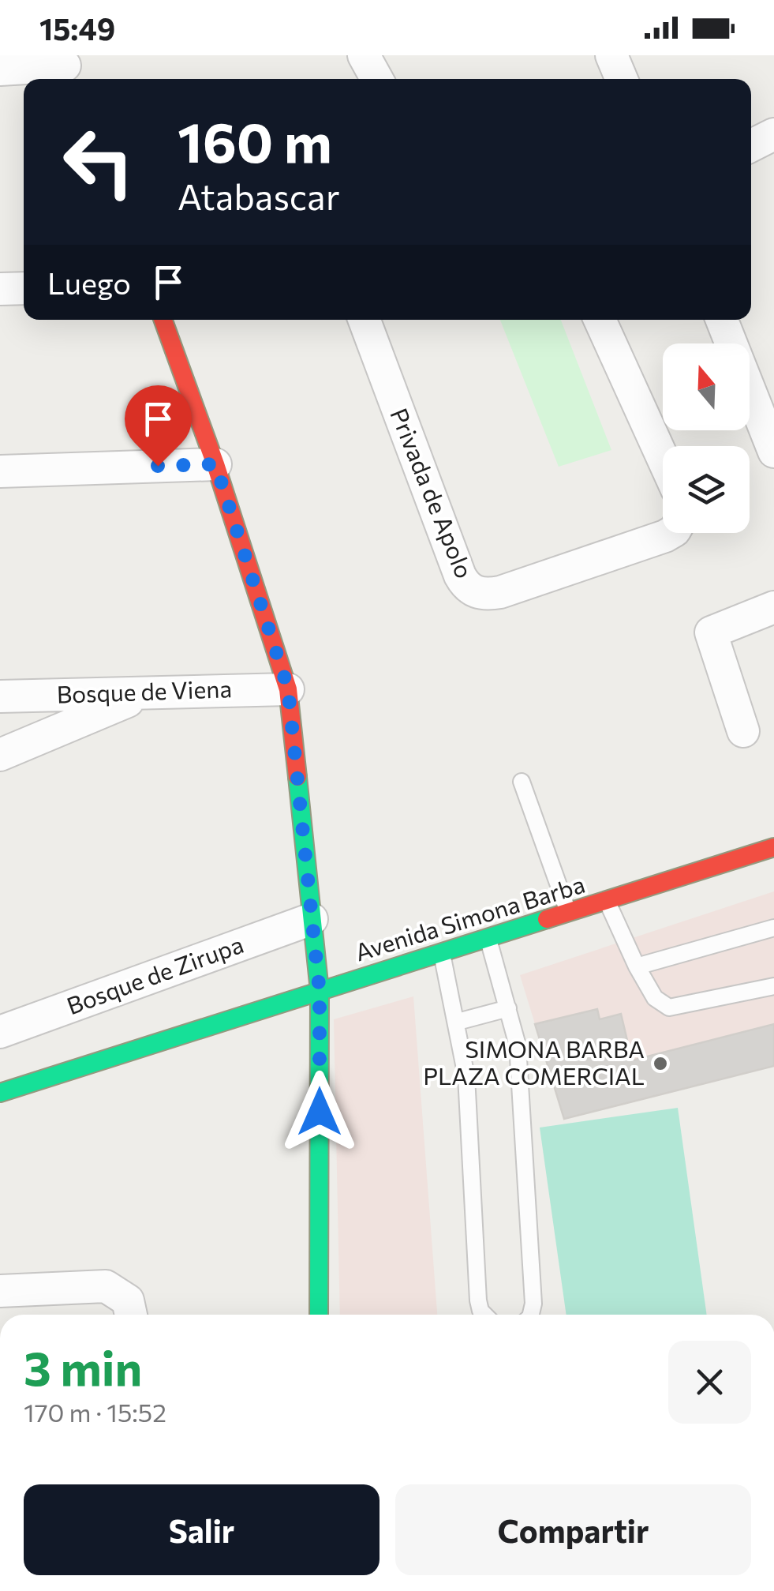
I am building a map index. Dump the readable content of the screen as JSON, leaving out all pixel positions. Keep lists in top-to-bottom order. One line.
{"streets":{"street":["Privada de Apolo","Bosque de Viena","Avenida Simona Barba","Bosque de Zirupa"]},"places":["SIMONA BARBA PLAZA COMERCIAL"],"north":"top","page":{"status":"15:49","turn":["160 m","Atabascar"],"then":"Luego","heading":["3 min","170 m · 15:52"],"buttons":["Salir","Compartir"]}}
